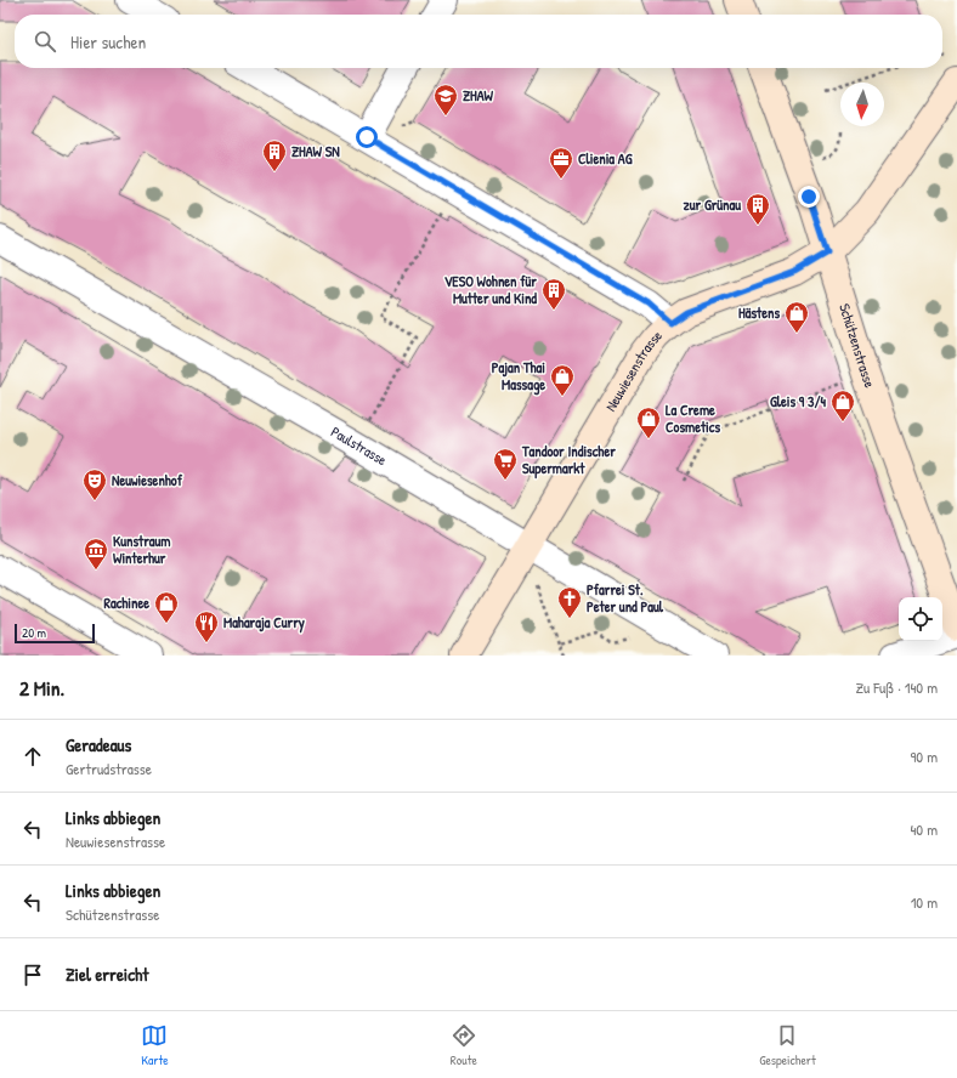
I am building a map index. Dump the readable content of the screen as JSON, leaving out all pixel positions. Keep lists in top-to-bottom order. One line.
{"streets":{"main road":["Schützenstrasse","Neuwiesenstrasse"],"street":["Paulstrasse"]},"crossings":[["Schützenstrasse","Neuwiesenstrasse"],["Neuwiesenstrasse","Paulstrasse"]],"places":{"school or university":["ZHAW"],"building":["ZHAW SN","zur Grünau","VESO Wohnen für Mutter und Kind"],"office":["Clienia AG"],"shop":["Hästens","Pajan Thai Massage","Gleis 9 3/4","La Creme Cosmetics","Rachinee"],"supermarket":["Tandoor Indischer Supermarkt"],"theatre":["Neuwiesenhof"],"museum":["Kunstraum Winterhur"],"church":["Pfarrei St. Peter und Paul"],"restaurant":["Maharaja Curry"]},"scale_bar":"20 m","north":"bottom","page":{"search":"Hier suchen","scale":"20 m","heading":["2 Min.","Zu Fuß · 140 m"],"list":[["Geradeaus","Gertrudstrasse","90 m"],["Links abbiegen","Neuwiesenstrasse","40 m"],["Links abbiegen","Schützenstrasse","10 m"],"Ziel erreicht"],"nav":["Karte","Route","Gespeichert"]}}
